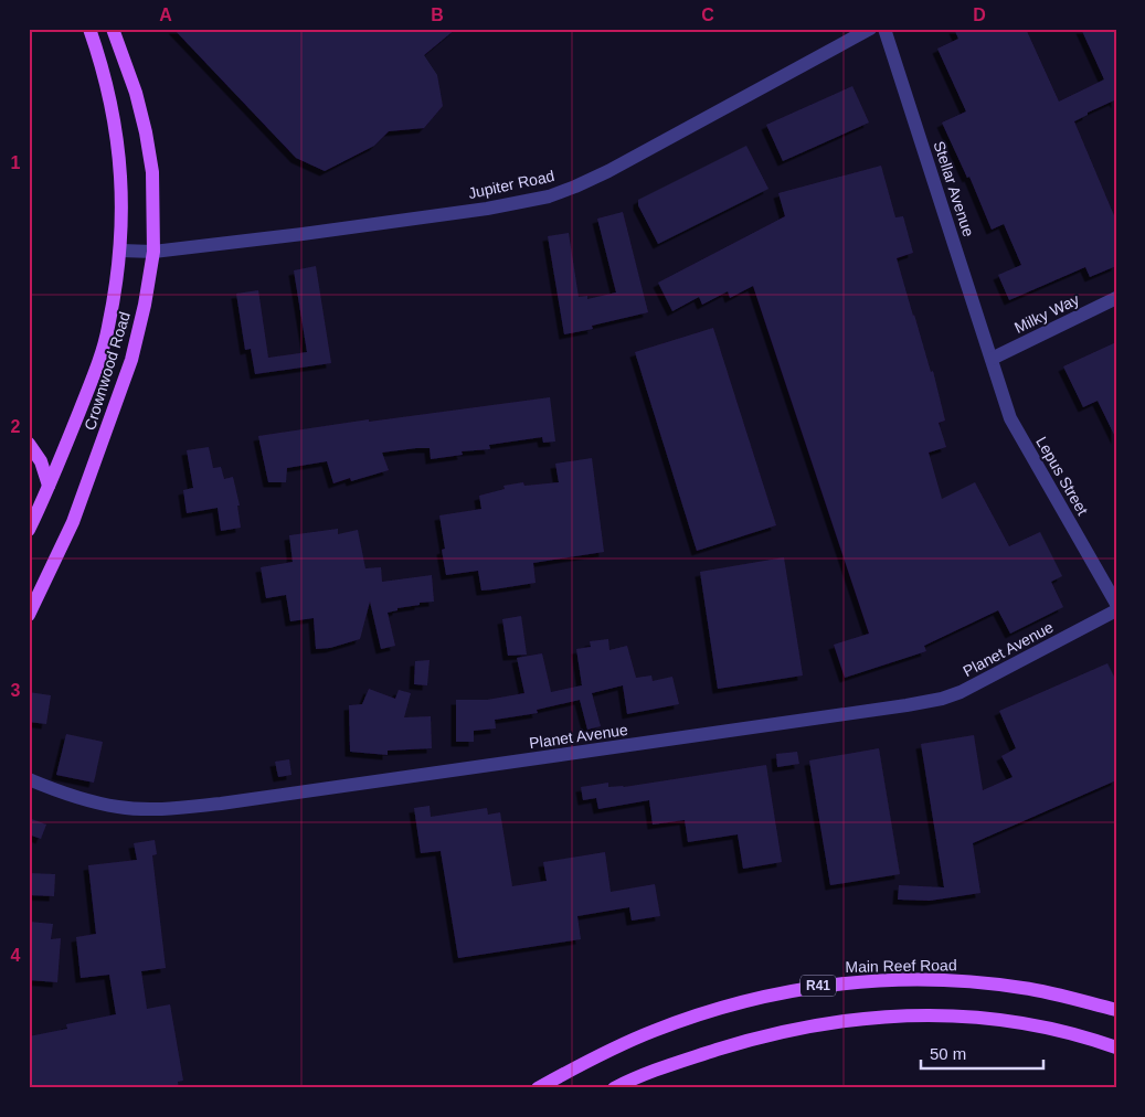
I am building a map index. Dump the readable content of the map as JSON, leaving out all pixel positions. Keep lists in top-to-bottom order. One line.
{"streets":{"main road":["Crownwood Road","Main Reef Road","R41"],"street":["Jupiter Road","Stellar Avenue","Milky Way","Lepus Street","Planet Avenue"]},"crossings":[["Jupiter Road","Crownwood Road"],["Stellar Avenue","Milky Way"],["Stellar Avenue","Lepus Street"],["Milky Way","Lepus Street"]],"scale_bar":"50 m","grid":{"columns":["A","B","C","D"],"rows":["1","2","3","4"]}}
